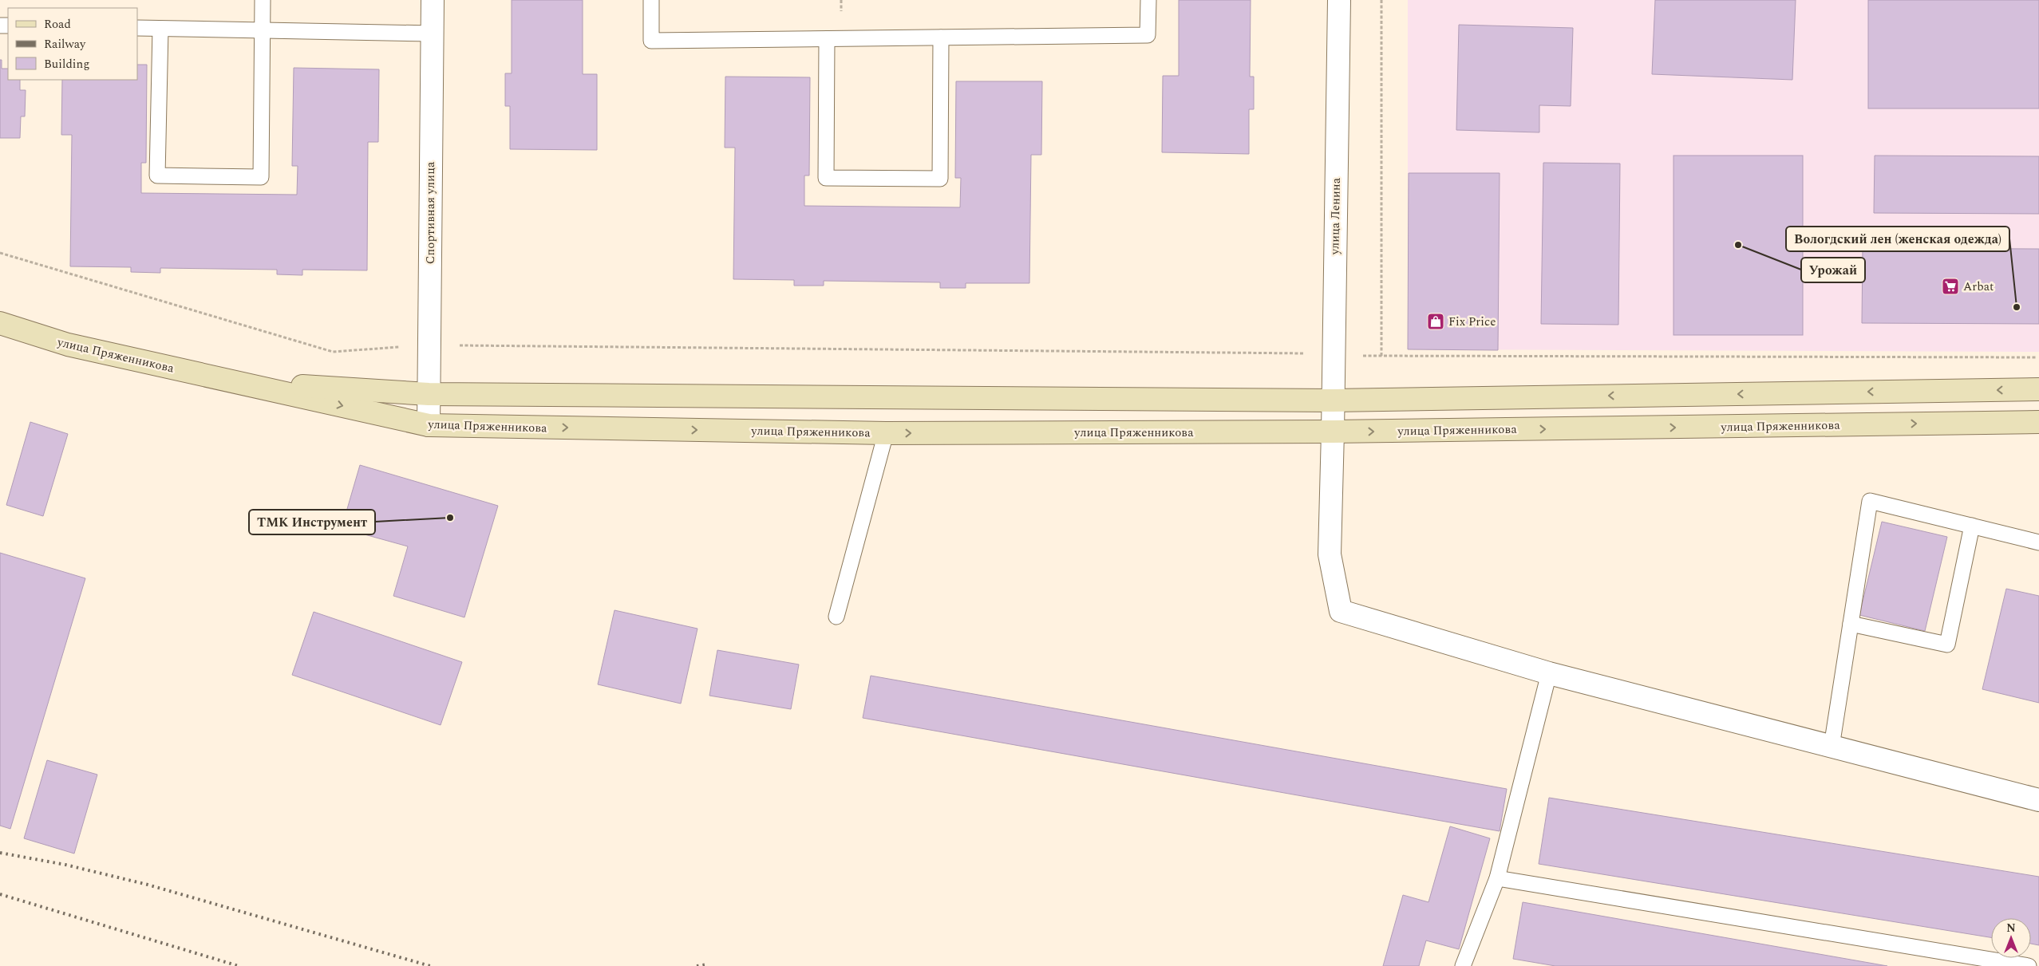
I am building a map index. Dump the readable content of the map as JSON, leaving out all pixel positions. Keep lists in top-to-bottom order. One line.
{"streets":{"main road":["улица Пряженникова"],"street":["Спортивная улица","улица Ленина"]},"crossings":[["Спортивная улица","улица Пряженникова"],["улица Ленина","улица Пряженникова"]],"places":{"other":["Урожай","Вологдский лен (женская одежда)","ТМК Инструмент"],"supermarket":["Arbat"],"shop":["Fix Price"]},"legend":["Road","Railway","Building"],"north":"top"}
